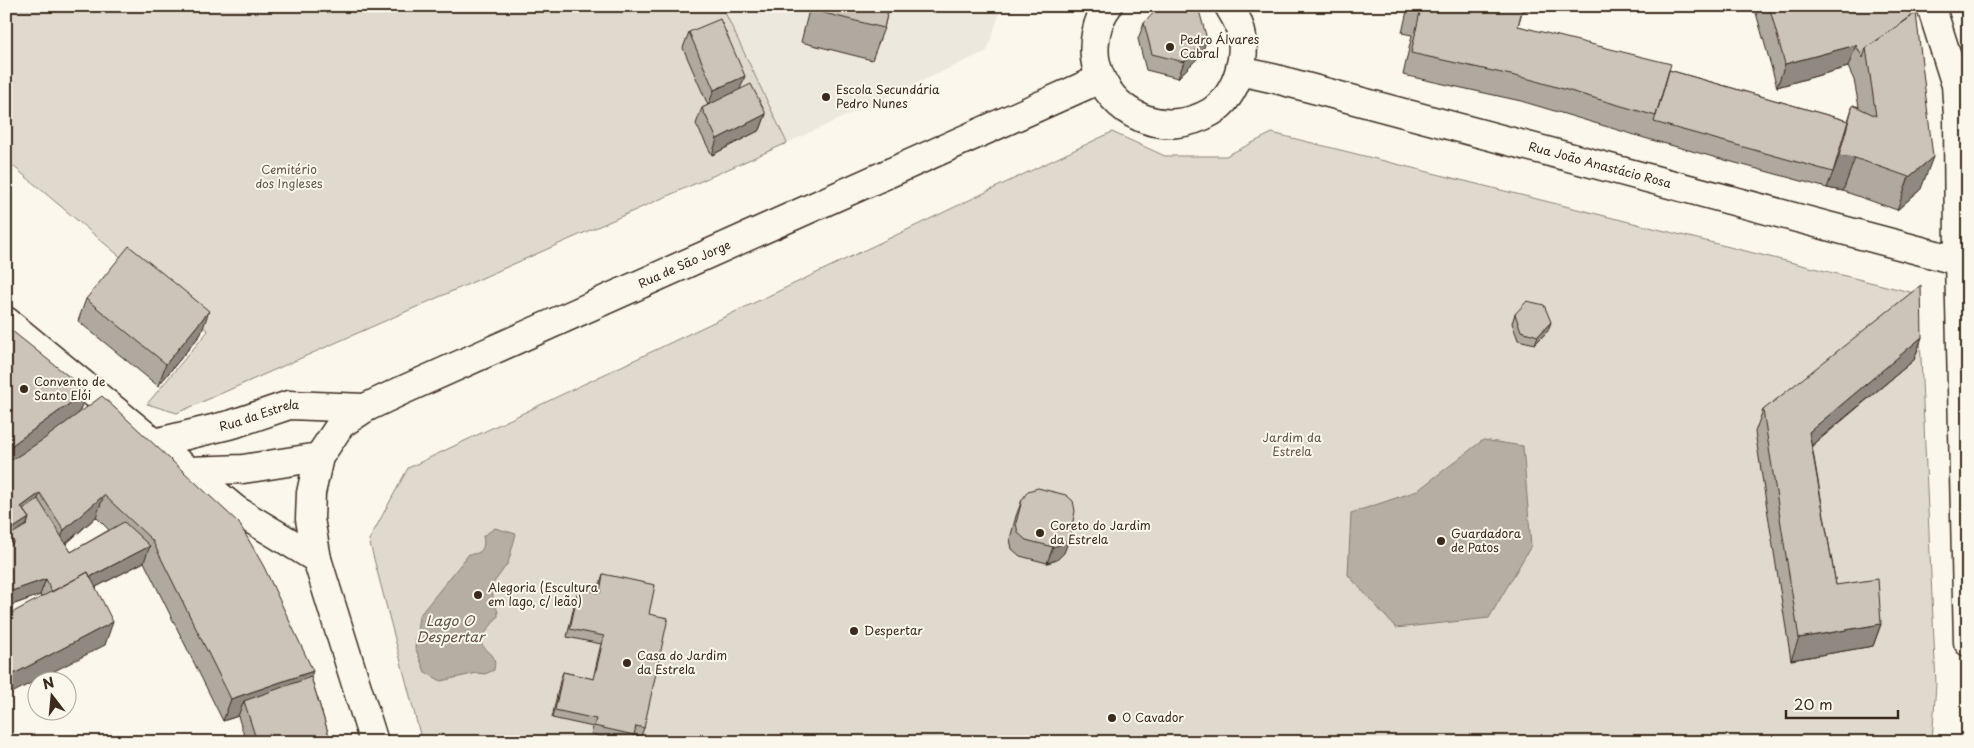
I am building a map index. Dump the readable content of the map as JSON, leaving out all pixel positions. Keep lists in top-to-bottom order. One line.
{"streets":{"street":["Rua João Anastácio Rosa","Rua de São Jorge","Rua da Estrela"]},"crossings":[["Rua de São Jorge","Rua da Estrela"]],"water":["Lago O Despertar"],"parks":["Cemitério dos Ingleses","Jardim da Estrela"],"places":["Pedro Álvares Cabral","Escola Secundária Pedro Nunes","Convento de Santo Elói","Coreto do Jardim da Estrela","Guardadora de Patos","Alegoria (Escultura em lago, c/ leão)","Despertar","Casa do Jardim da Estrela","O Cavador"],"scale_bar":"20 m","north":"top"}
